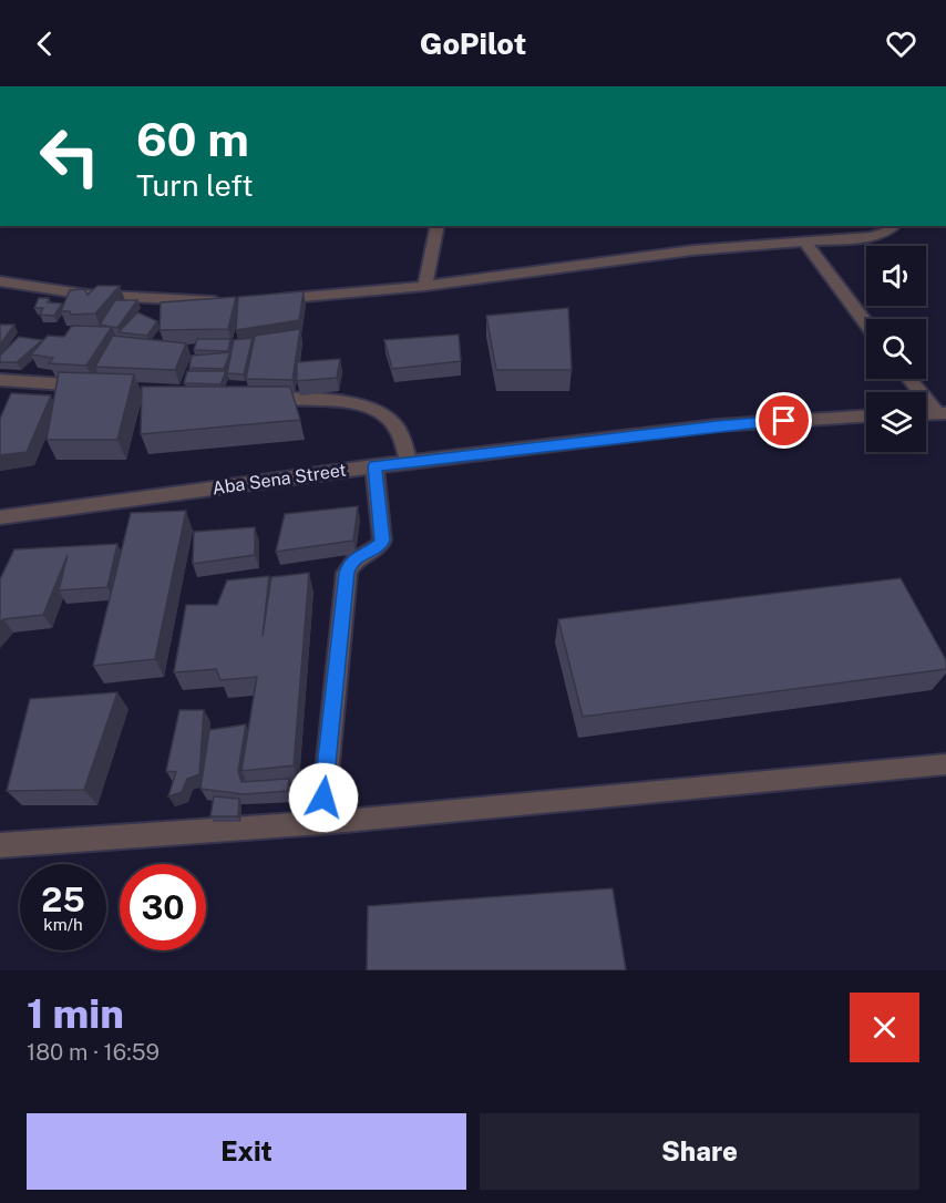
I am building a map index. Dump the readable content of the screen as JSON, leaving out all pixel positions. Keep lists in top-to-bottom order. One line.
{"streets":{"street":["Aba Sena Street"]},"page":{"header":"GoPilot","turn":["60 m","Turn left"],"speed":"25 km/h","limit":"30","heading":["1 min","180 m · 16:59"],"buttons":["Exit","Share"]}}
